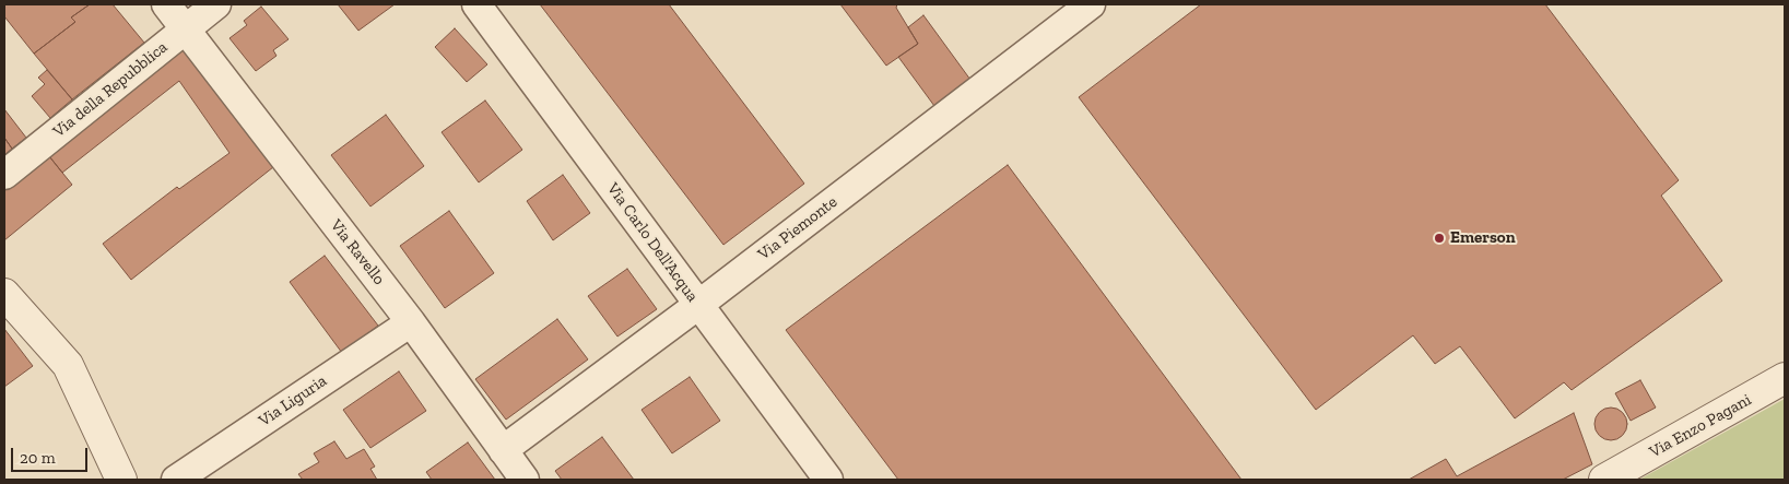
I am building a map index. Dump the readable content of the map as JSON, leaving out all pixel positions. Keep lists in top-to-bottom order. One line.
{"streets":{"street":["Via della Repubblica","Via Piemonte","Via Carlo Dell'Acqua","Via Ravello","Via Liguria","Via Enzo Pagani"]},"crossings":[["Via della Repubblica","Via Ravello"],["Via Piemonte","Via Carlo Dell'Acqua"],["Via Piemonte","Via Ravello"],["Via Ravello","Via Liguria"]],"places":["Emerson"],"scale_bar":"20 m"}
